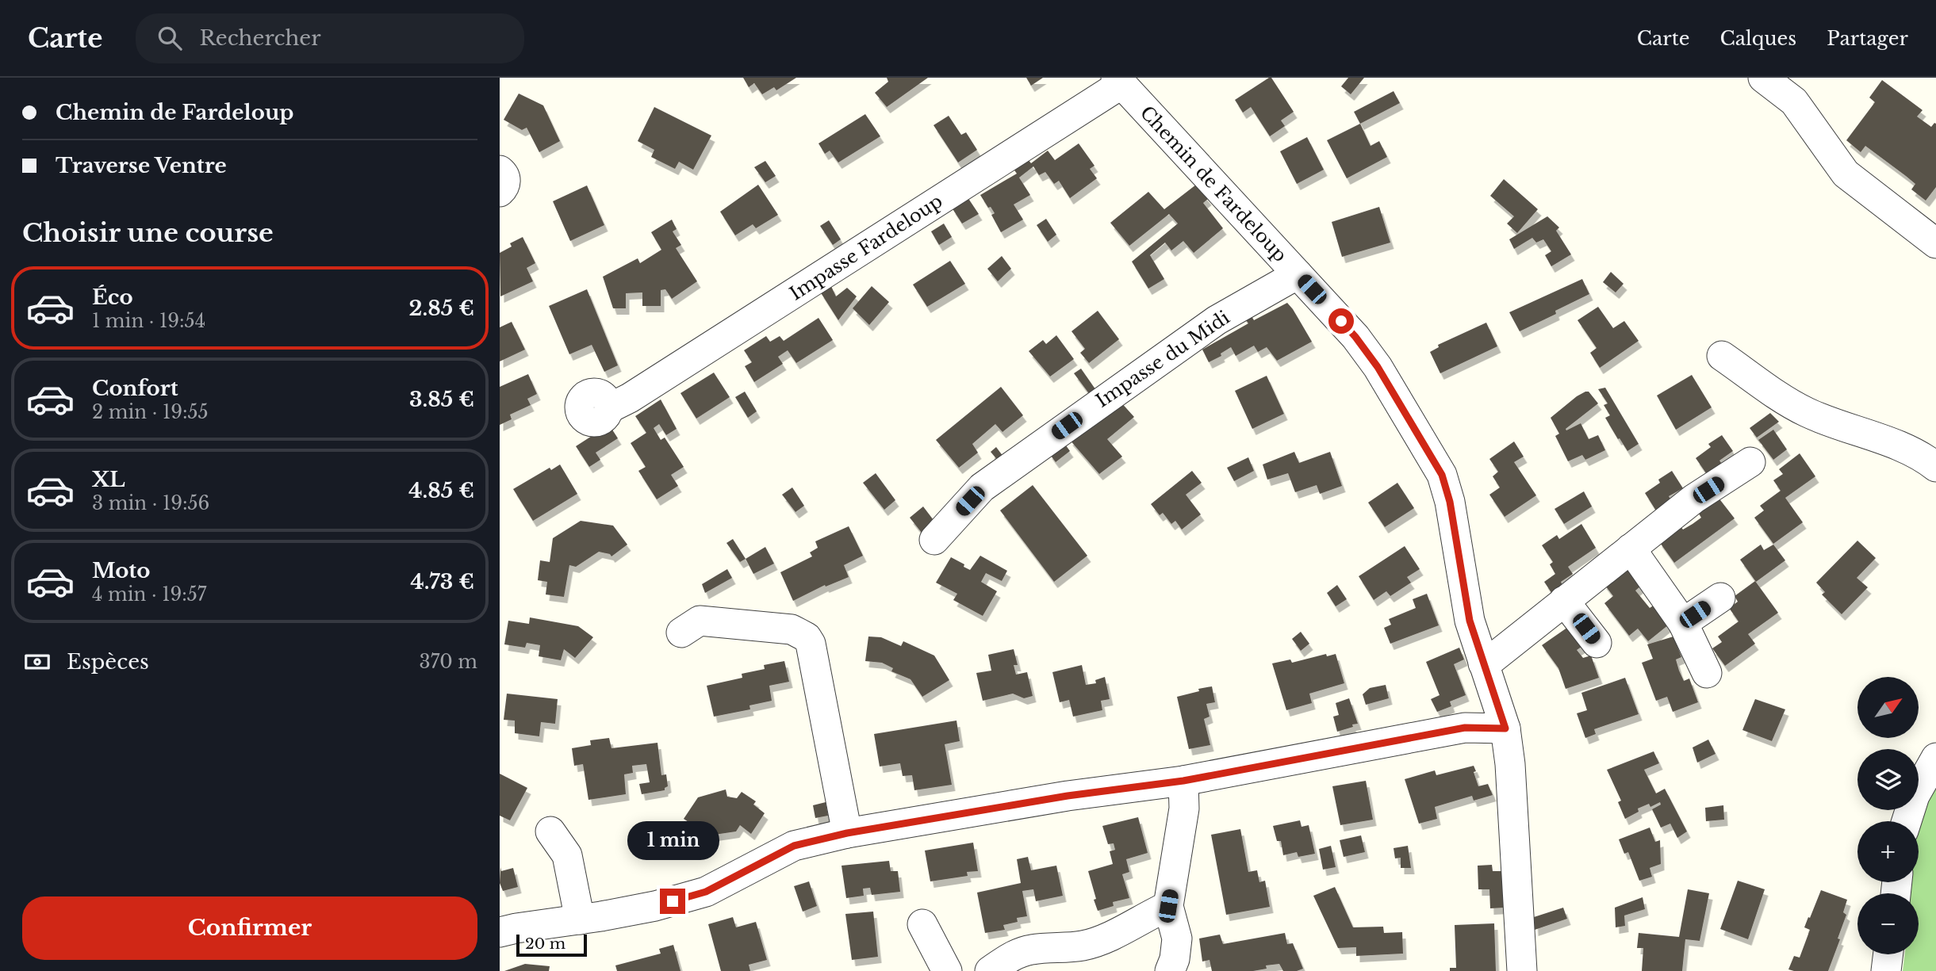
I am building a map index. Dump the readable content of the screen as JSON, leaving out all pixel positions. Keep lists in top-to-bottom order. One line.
{"streets":{"street":["Chemin de Fardeloup","Impasse Fardeloup","Impasse du Midi"]},"crossings":[["Chemin de Fardeloup","Impasse Fardeloup"],["Chemin de Fardeloup","Impasse du Midi"]],"scale_bar":"20 m","north":"top right","page":{"header":"Carte","search":"Rechercher","nav":["Carte","Calques","Partager"],"banner":["Chemin de Fardeloup","Traverse Ventre"],"heading":"Choisir une course","list":[{"name":"Éco","note":"1 min · 19:54","value":"2.85 €"},{"name":"Confort","note":"2 min · 19:55","value":"3.85 €"},{"name":"XL","note":"3 min · 19:56","value":"4.85 €"},{"name":"Moto","note":"4 min · 19:57","value":"4.73 €"}],"pay":["Espèces","370 m"],"map_buttons":["+","−"],"bubble":"1 min","buttons":"Confirmer","scale":"20 m"}}
